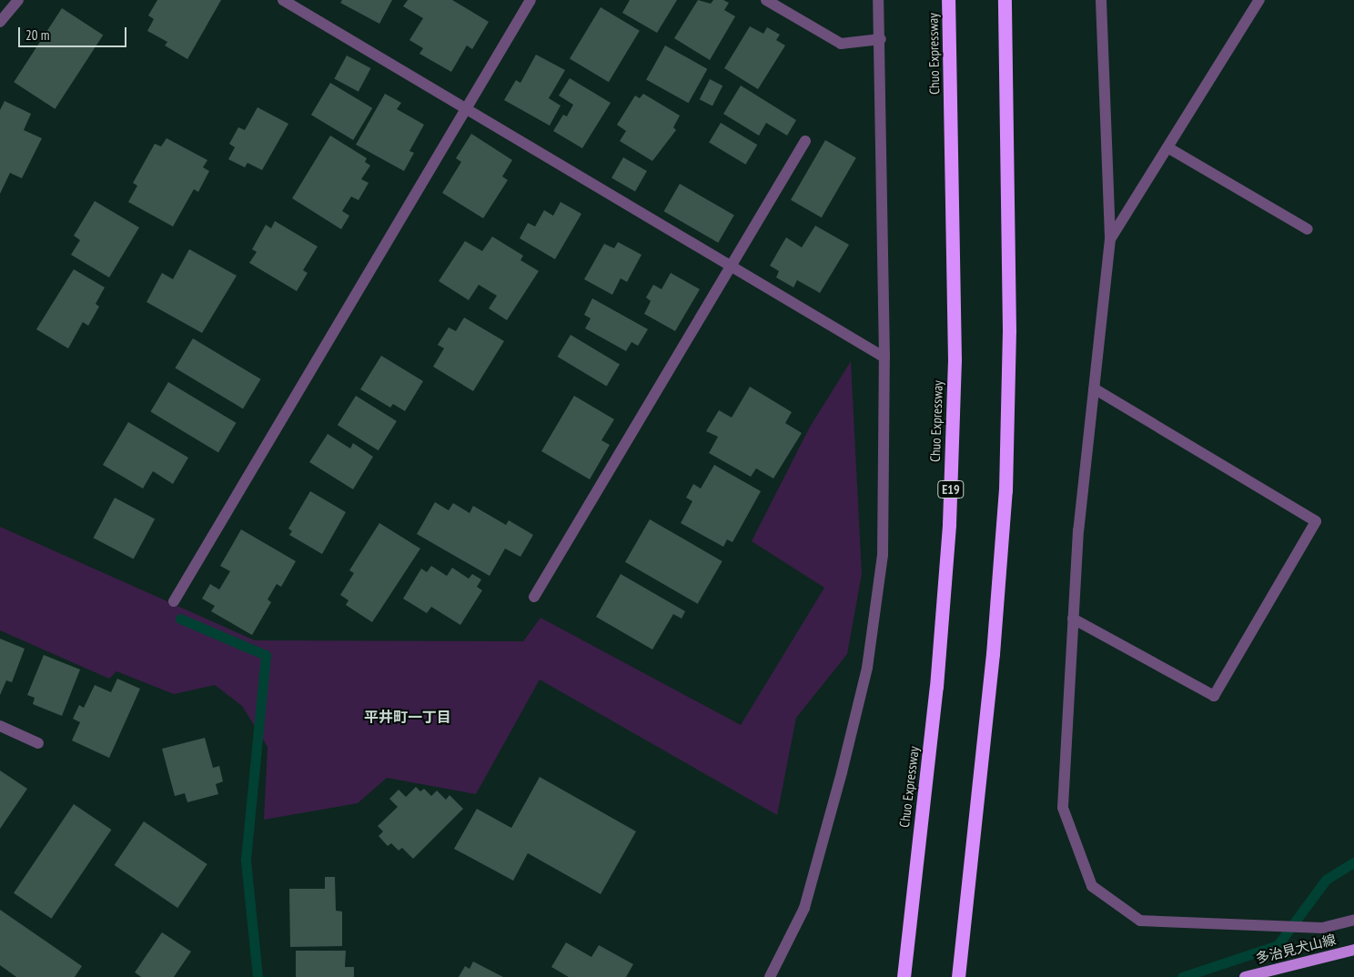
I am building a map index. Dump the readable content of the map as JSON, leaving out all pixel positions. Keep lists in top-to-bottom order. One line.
{"streets":{"highway":["Chuo Expressway","E19"],"main road":["多治見犬山線"]},"districts":["平井町一丁目"],"scale_bar":"20 m"}
